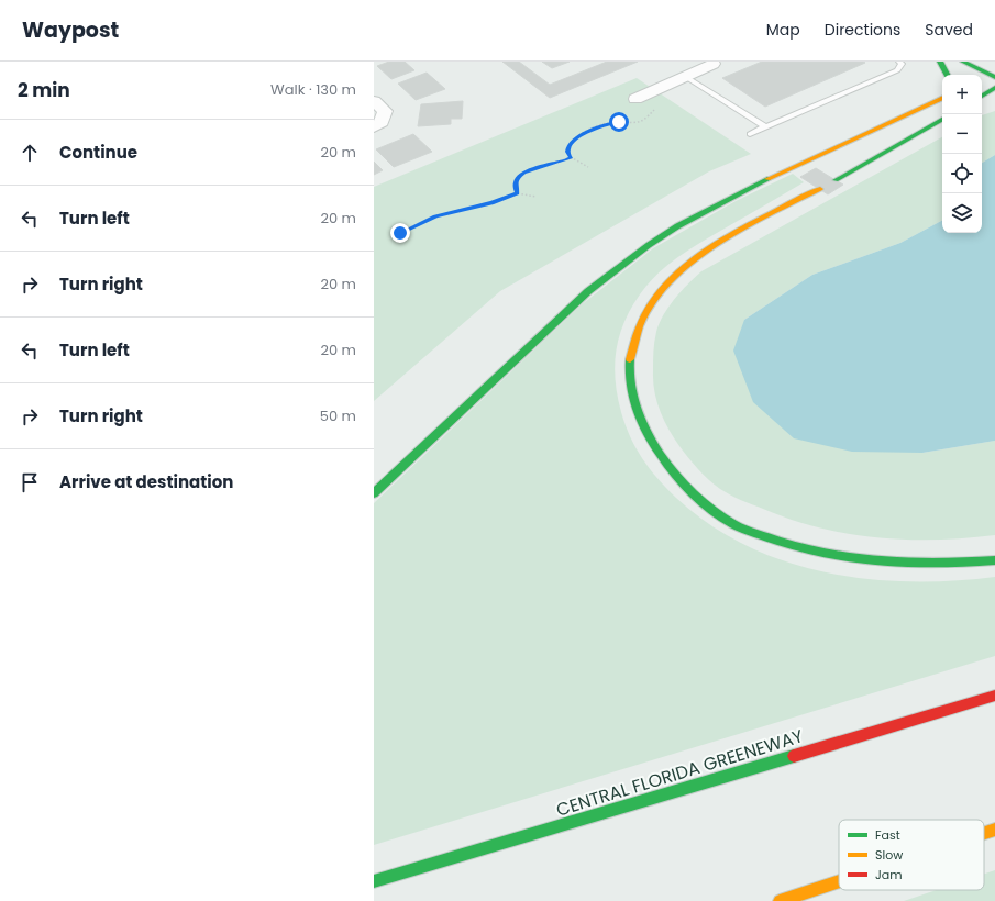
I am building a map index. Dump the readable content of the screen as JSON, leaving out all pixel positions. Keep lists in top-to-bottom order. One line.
{"streets":{"main road":["CENTRAL FLORIDA GREENEWAY"]},"legend":["Fast","Slow","Jam"],"page":{"header":"Waypost","nav":["Map","Directions","Saved"],"heading":["2 min","Walk · 130 m"],"map_buttons":["+","−"],"list":[["Continue","20 m"],["Turn left","20 m"],["Turn right","20 m"],["Turn left","20 m"],["Turn right","50 m"],"Arrive at destination"]}}
